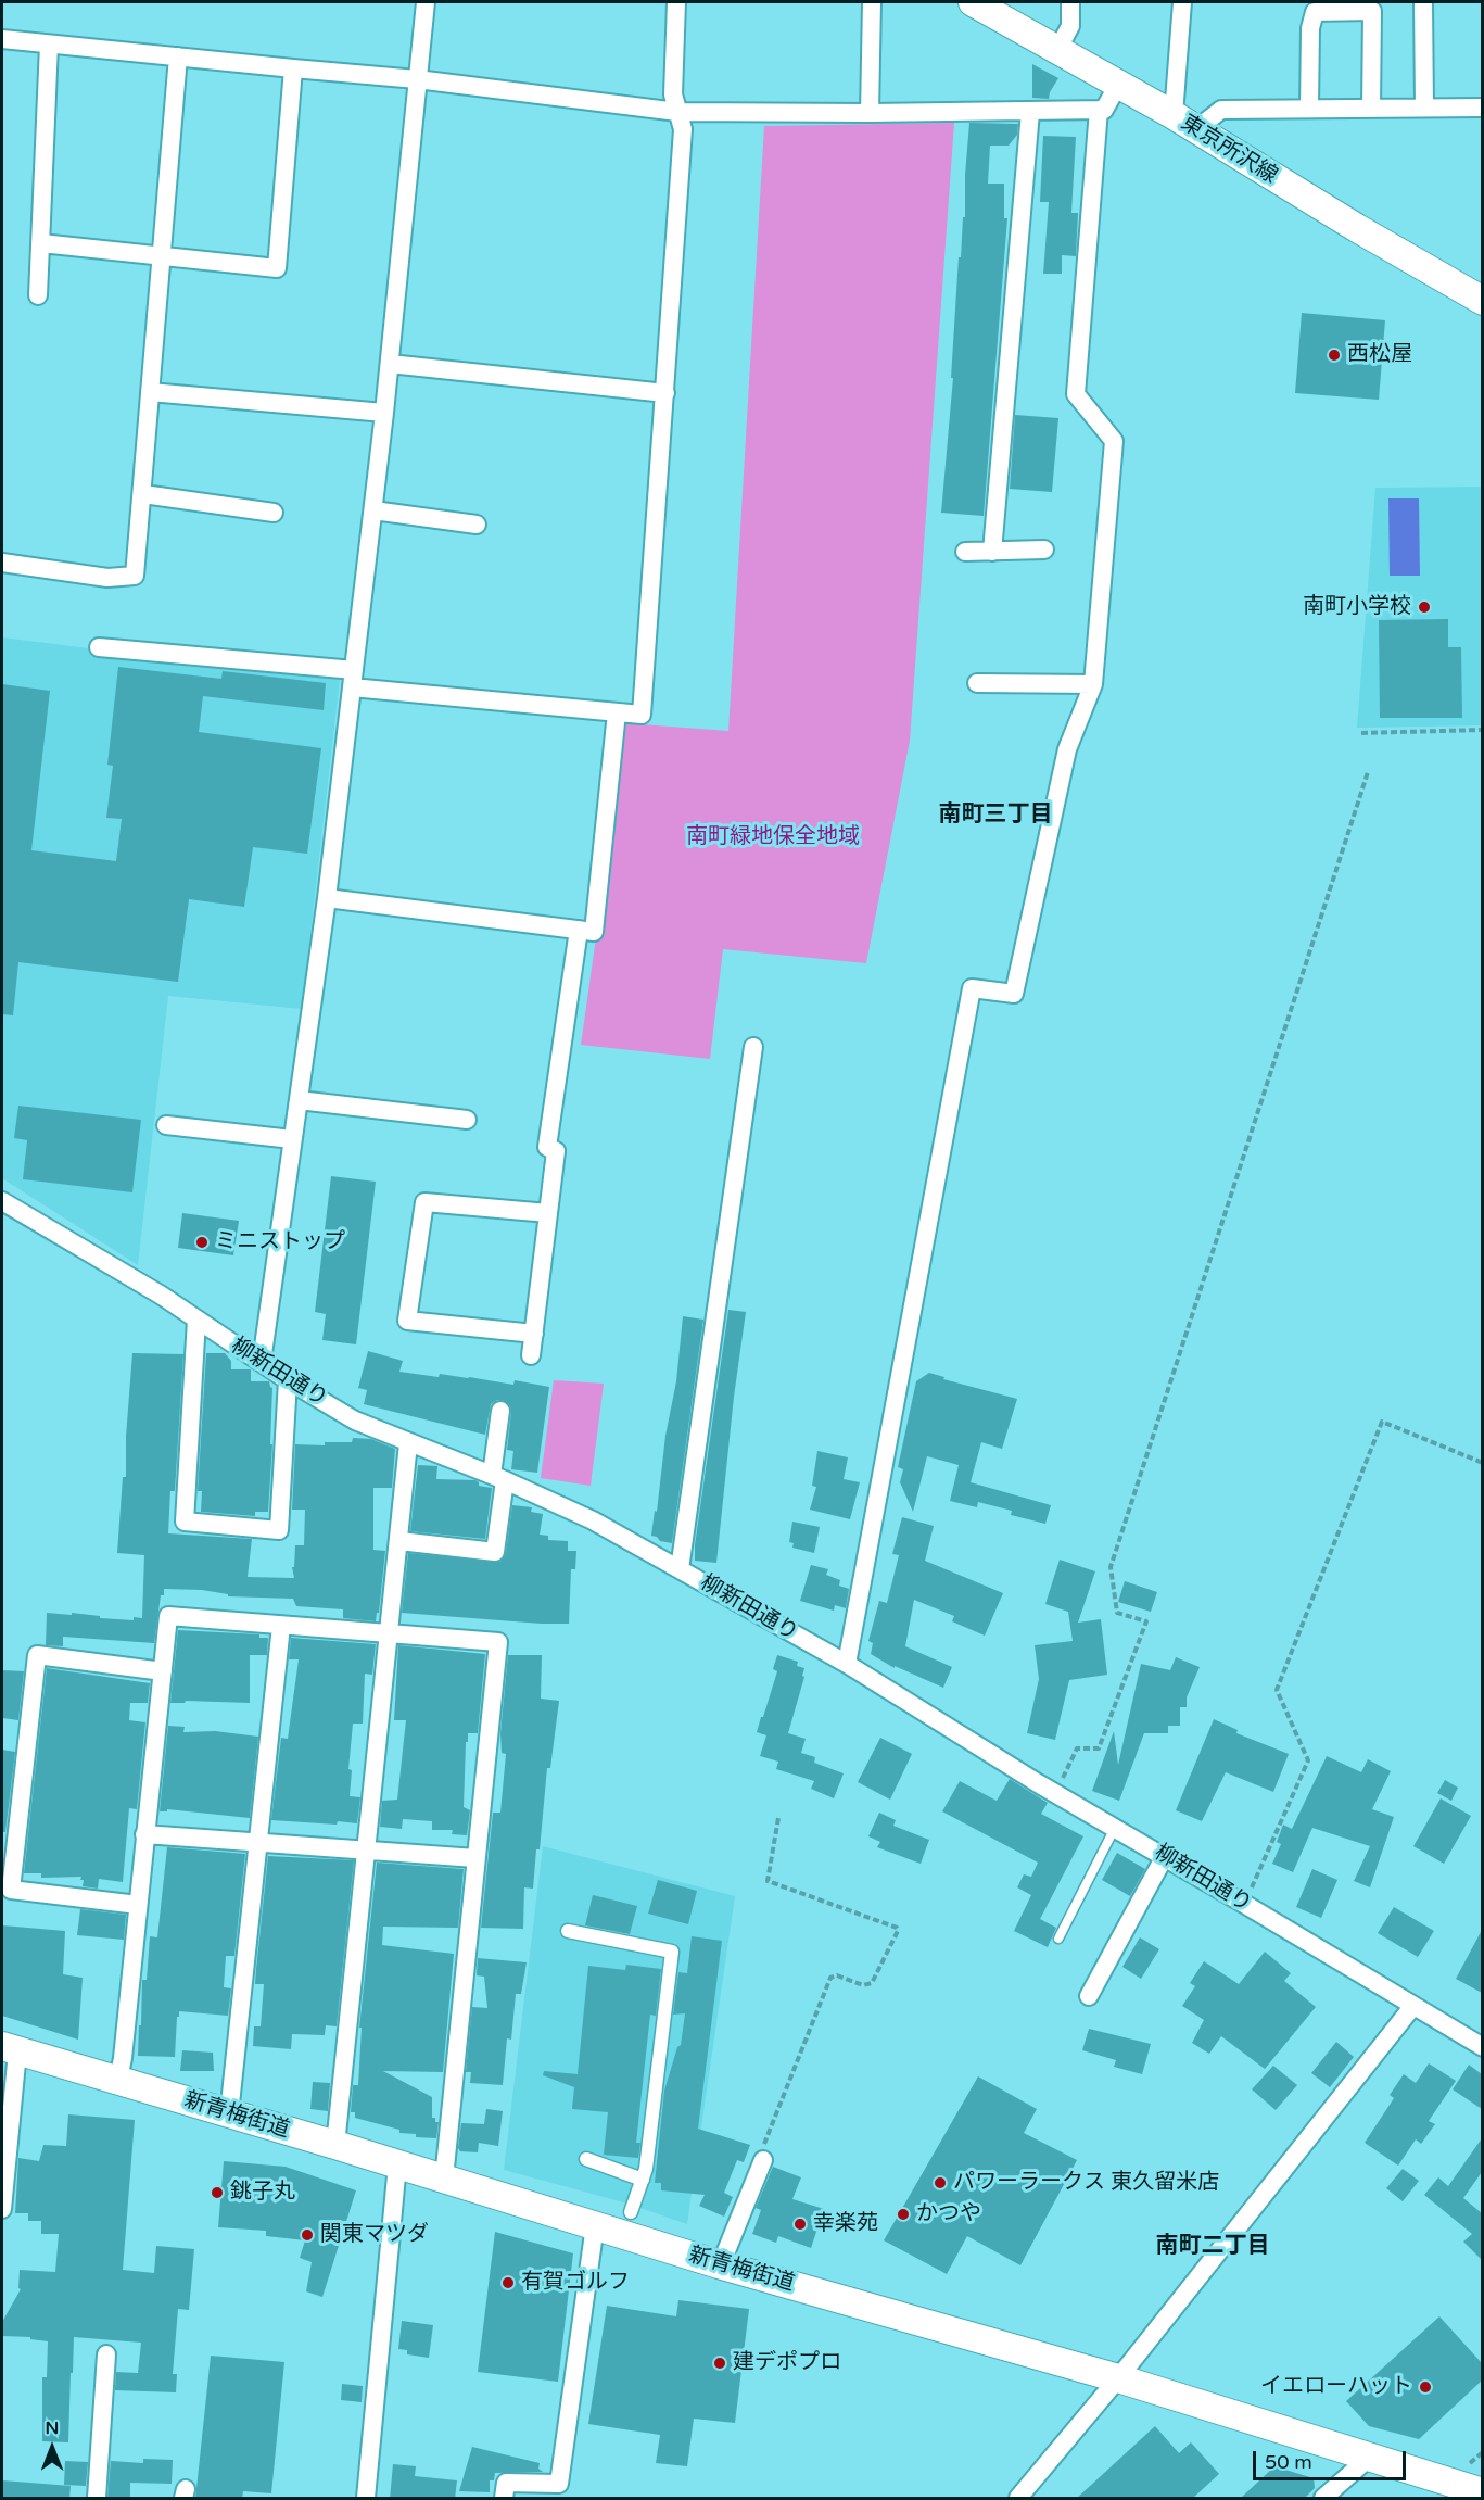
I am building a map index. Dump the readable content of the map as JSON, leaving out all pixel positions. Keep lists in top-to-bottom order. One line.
{"streets":{"main road":["東京所沢線","新青梅街道"],"street":["柳新田通り"]},"districts":["南町三丁目","南町二丁目"],"parks":["南町緑地保全地域"],"places":["西松屋","南町小学校","ミニストップ","パワーラークス 東久留米店","銚子丸","かつや","幸楽苑","関東マツダ","有賀ゴルフ","建デポプロ","イエローハット"],"scale_bar":"50 m","north":"top"}
